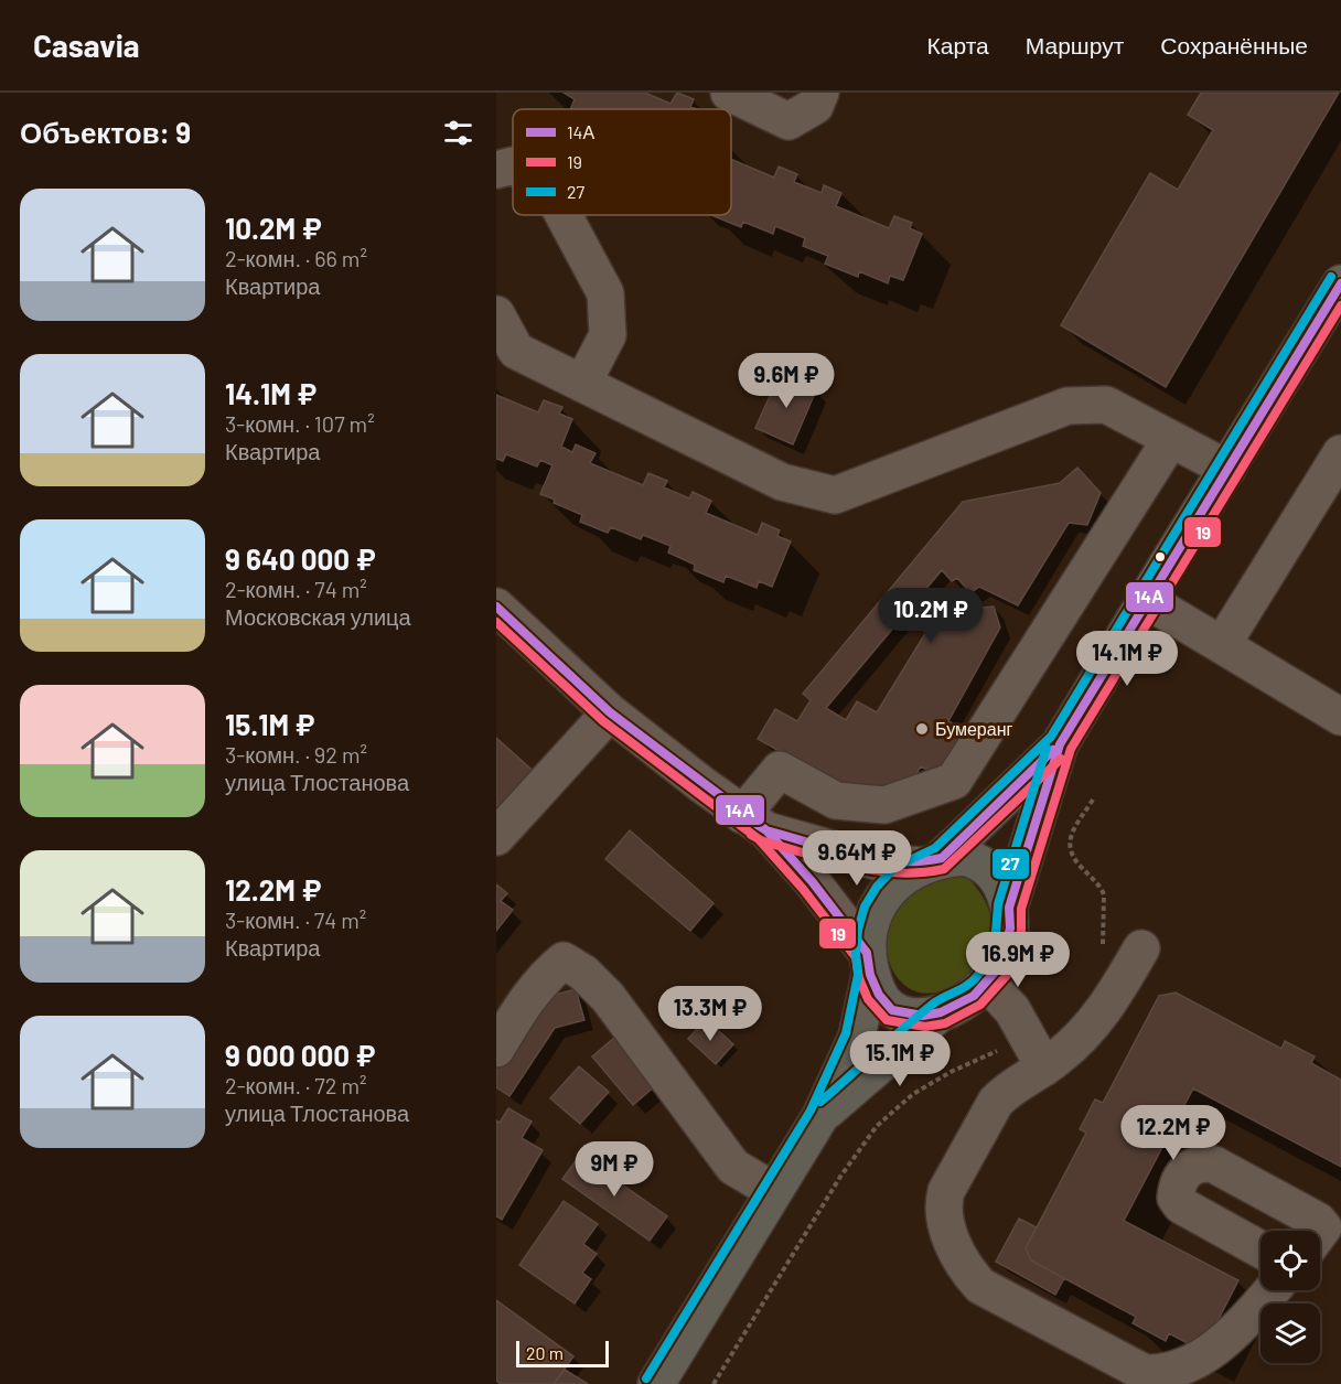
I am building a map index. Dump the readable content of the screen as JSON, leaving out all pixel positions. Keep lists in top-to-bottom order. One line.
{"places":["Бумеранг"],"lines":["transit line 27","transit line 14А","transit line 19"],"legend":["14А","19","27"],"scale_bar":"20 m","page":{"header":"Casavia","nav":["Карта","Маршрут","Сохранённые"],"heading":"Объектов: 9","list":[{"name":"10.2M ₽","note":"2-комн. · 66 m² · Квартира"},{"name":"14.1M ₽","note":"3-комн. · 107 m² · Квартира"},{"name":"9 640 000 ₽","note":"2-комн. · 74 m² · Московская улица"},{"name":"15.1M ₽","note":"3-комн. · 92 m² · улица Тлостанова"},{"name":"12.2M ₽","note":"3-комн. · 74 m² · Квартира"},{"name":"9 000 000 ₽","note":"2-комн. · 72 m² · улица Тлостанова"}],"price":["9.6M ₽","10.2M ₽","14.1M ₽","9.64M ₽","16.9M ₽","13.3M ₽","15.1M ₽","12.2M ₽","9M ₽"],"scale":"20 m"}}
